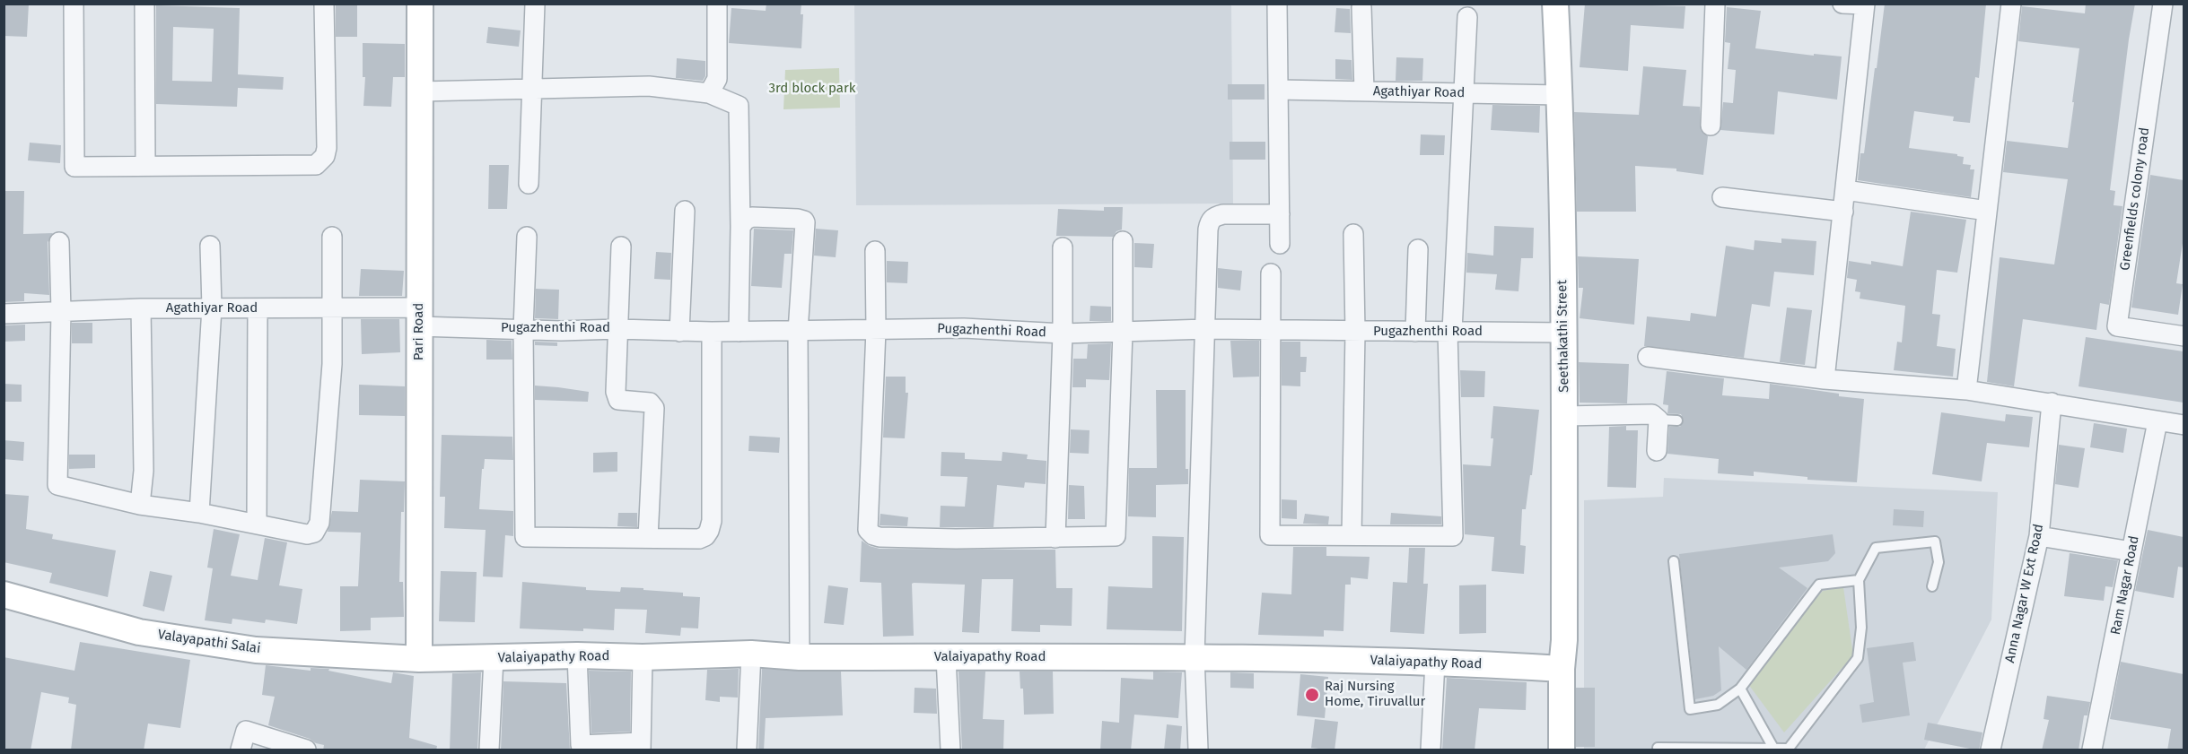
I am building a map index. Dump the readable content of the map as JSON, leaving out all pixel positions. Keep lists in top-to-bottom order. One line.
{"streets":{"main road":["Pari Road","Seethakathi Street","Valayapathi Salai","Valaiyapathy Road"],"street":["Agathiyar Road","Greenfields colony road","Pugazhenthi Road","Ram Nagar Road","Anna Nagar W Ext Road"]},"crossings":[["Agathiyar Road","Pugazhenthi Road"],["Agathiyar Road","Pari Road"],["Agathiyar Road","Seethakathi Street"],["Pugazhenthi Road","Pari Road"],["Pugazhenthi Road","Seethakathi Street"],["Pari Road","Valayapathi Salai"],["Pari Road","Valaiyapathy Road"],["Seethakathi Street","Valaiyapathy Road"],["Valayapathi Salai","Valaiyapathy Road"]],"parks":["3rd block park"],"places":["Raj Nursing Home, Tiruvallur"]}
